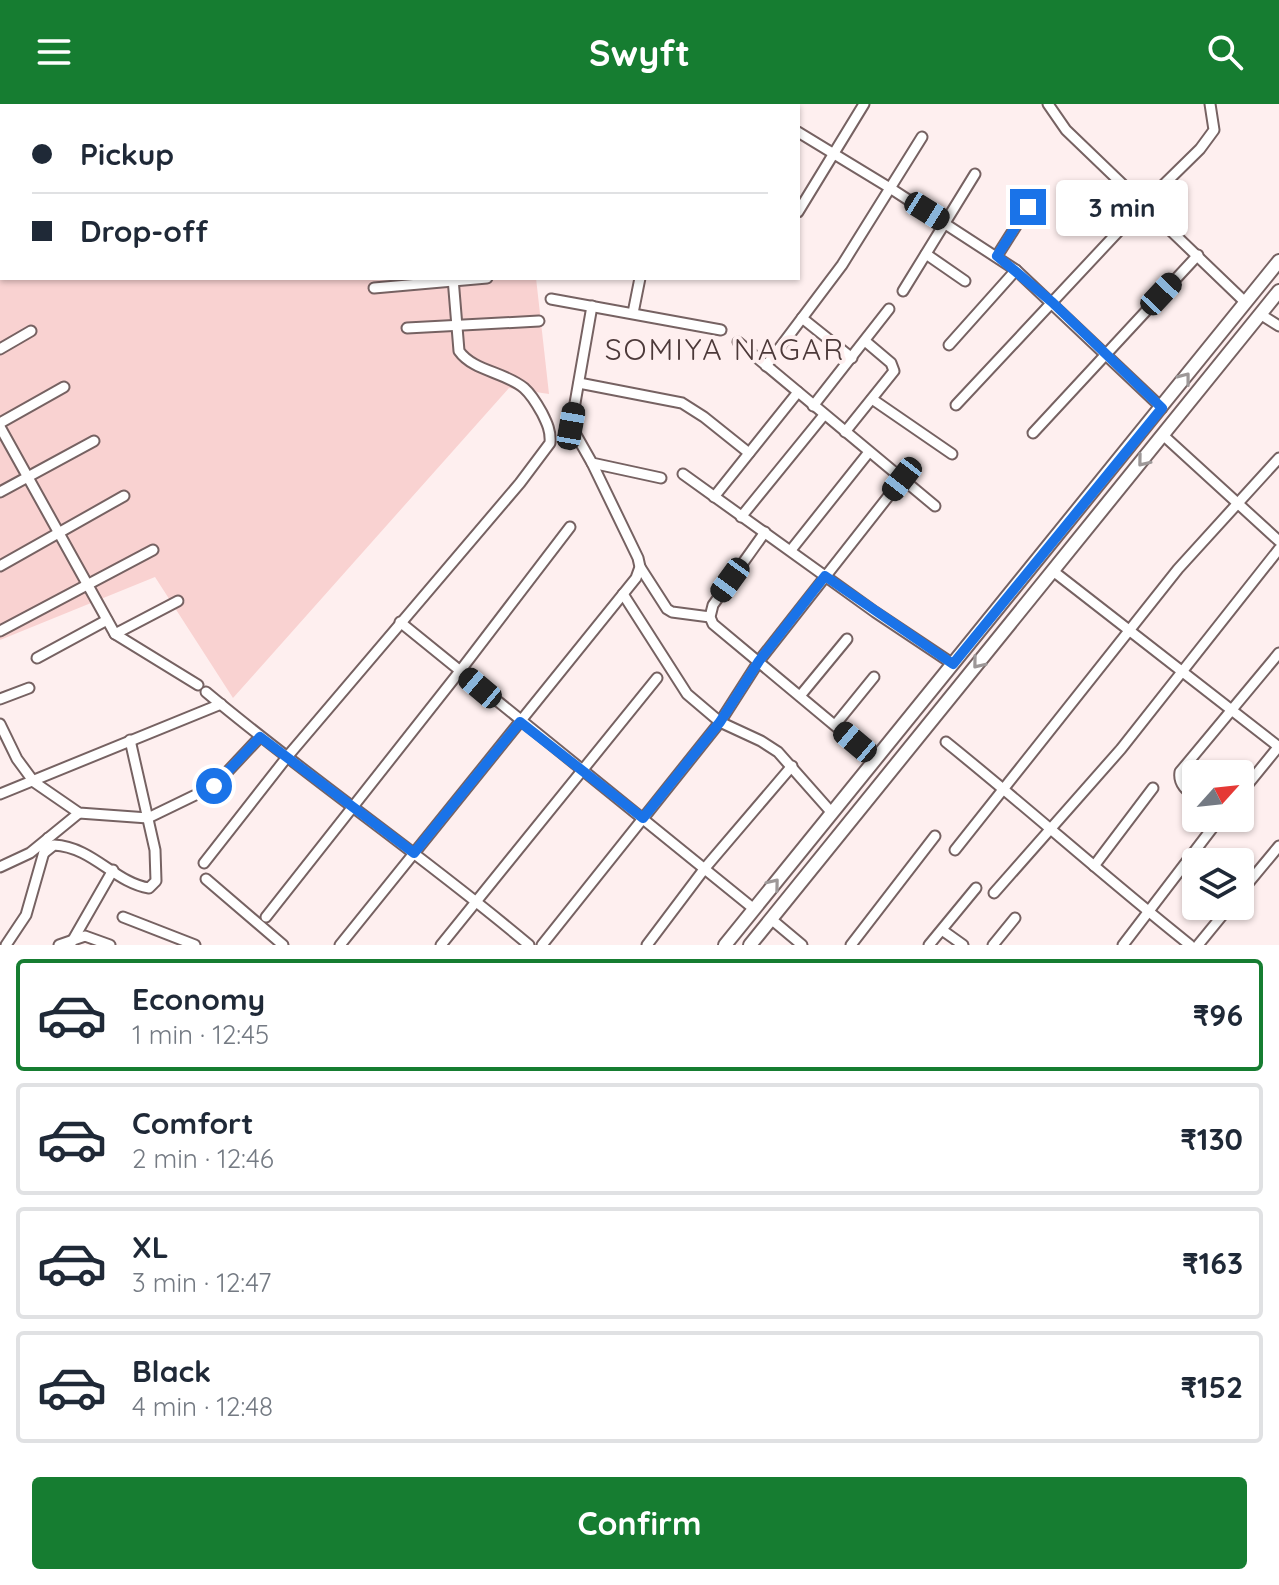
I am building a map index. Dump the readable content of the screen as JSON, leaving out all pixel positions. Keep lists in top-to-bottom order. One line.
{"districts":["SOMIYA NAGAR"],"north":"top right","page":{"header":"Swyft","banner":["Pickup","Drop-off"],"bubble":"3 min","list":[{"name":"Economy","note":"1 min · 12:45","value":"₹96"},{"name":"Comfort","note":"2 min · 12:46","value":"₹130"},{"name":"XL","note":"3 min · 12:47","value":"₹163"},{"name":"Black","note":"4 min · 12:48","value":"₹152"}],"buttons":"Confirm"}}
